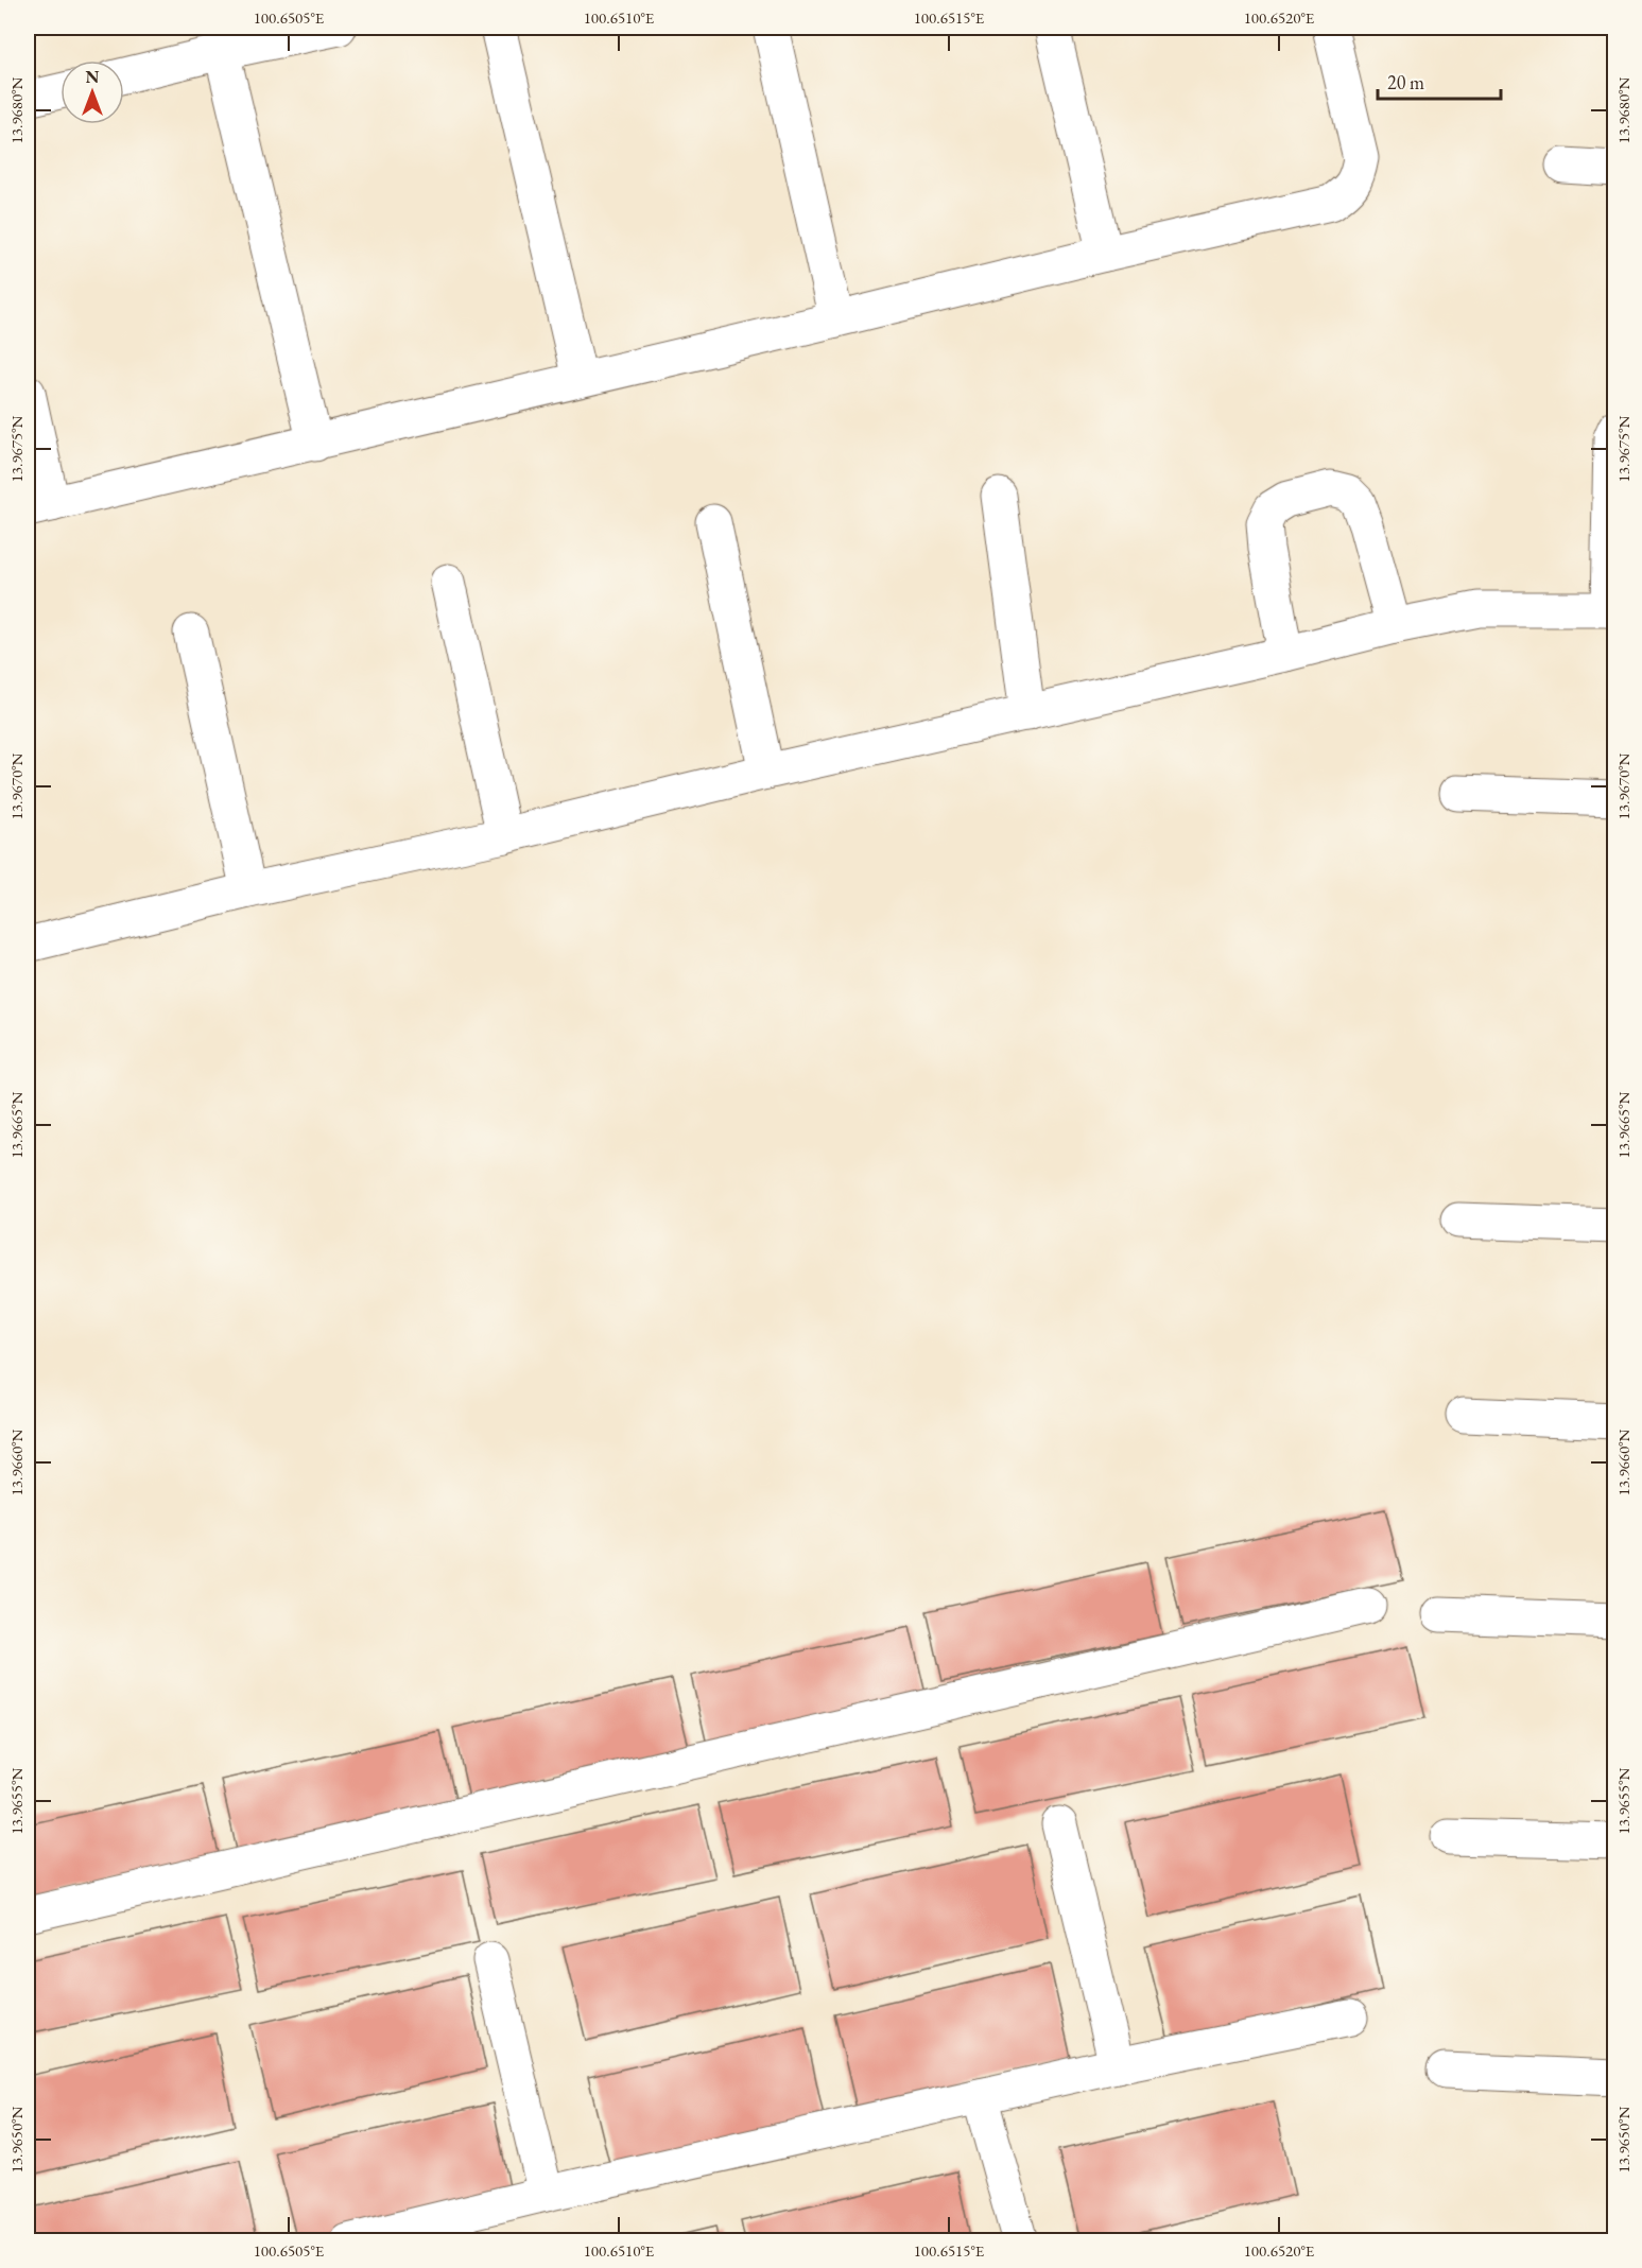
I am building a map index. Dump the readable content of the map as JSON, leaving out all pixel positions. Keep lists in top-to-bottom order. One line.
{"scale_bar":"20 m","north":"top","coordinates":["100.6505°E","100.6510°E","100.6515°E","100.6520°E","13.9680°N","13.9675°N","13.9670°N","13.9665°N","13.9660°N","13.9655°N","13.9650°N"]}
